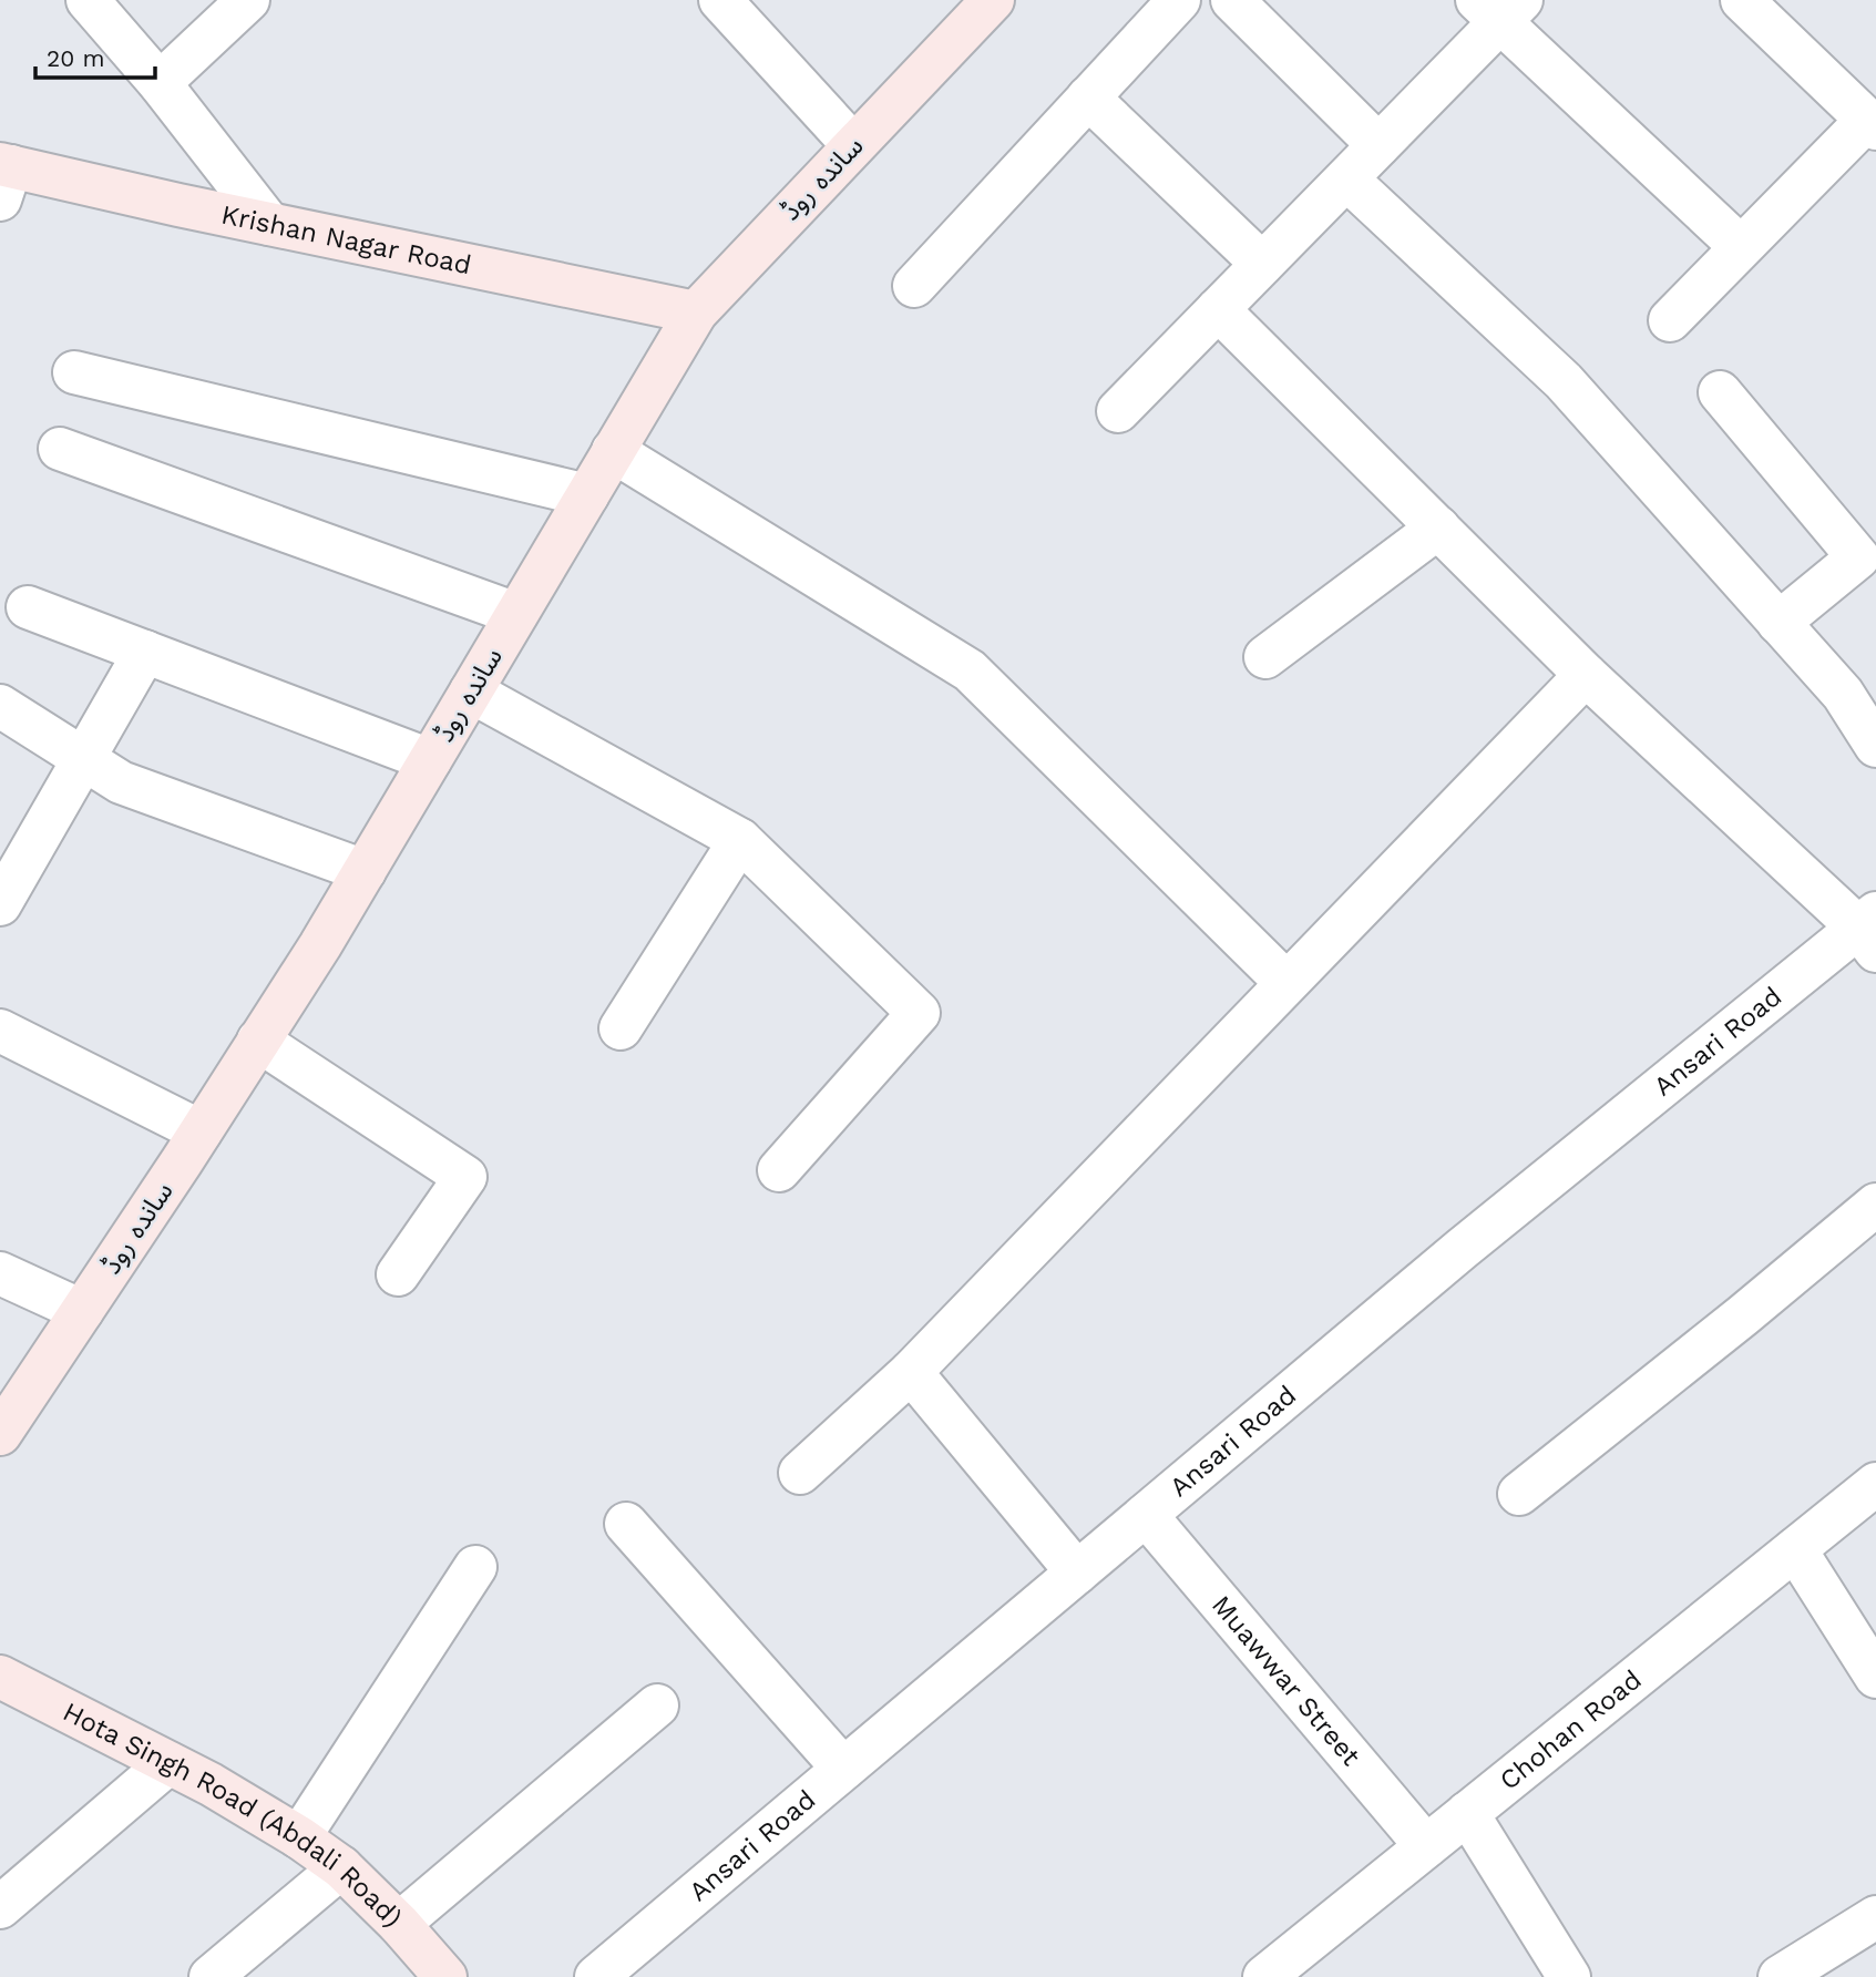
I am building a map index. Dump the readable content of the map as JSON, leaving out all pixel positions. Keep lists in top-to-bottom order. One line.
{"streets":{"main road":["ساندہ روڈ","Krishan Nagar Road","Hota Singh Road (Abdali Road)"],"street":["Ansari Road","Muawwar Street","Chohan Road"]},"crossings":[["ساندہ روڈ","Krishan Nagar Road"],["Ansari Road","Muawwar Street"],["Muawwar Street","Chohan Road"]],"scale_bar":"20 m"}
